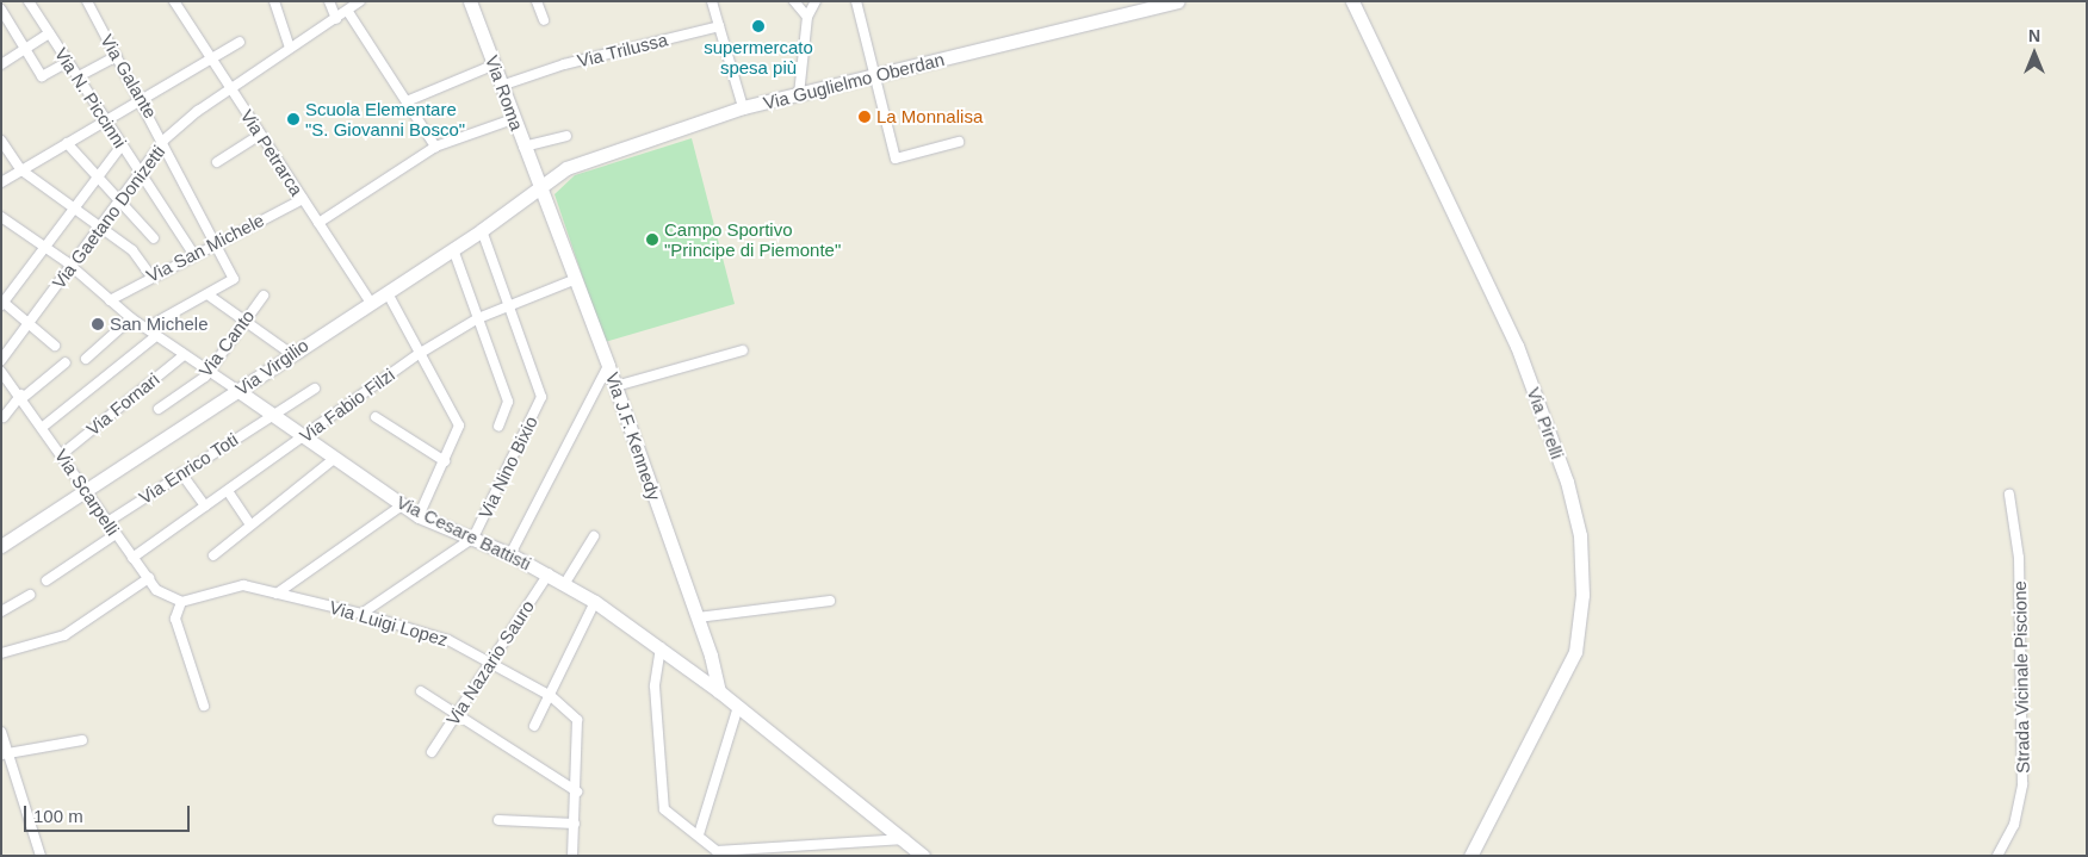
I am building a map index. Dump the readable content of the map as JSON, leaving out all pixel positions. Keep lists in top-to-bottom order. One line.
{"streets":{"street":["Via Trilussa","Via Galante","Via Guglielmo Oberdan","Via Roma","Via N. Piccinni","Via Petrarca","Via Gaetano Donizetti","Via San Michele","Via Canto","Via Virgilio","Via Fornari","Via Fabio Filzi","Via Pirelli","Via J.F. Kennedy","Via Nino Bixio","Via Enrico Toti","Via Scarpelli","Via Cesare Battisti","Via Luigi Lopez","Via Nazario Sauro","Strada Vicinale Piscione"]},"crossings":[["Via Trilussa","Via Roma"],["Via Galante","Via Gaetano Donizetti"],["Via Galante","Via San Michele"],["Via Guglielmo Oberdan","Via Roma"],["Via Guglielmo Oberdan","Via Virgilio"],["Via Guglielmo Oberdan","Via J.F. Kennedy"],["Via Roma","Via Virgilio"],["Via Roma","Via J.F. Kennedy"],["Via N. Piccinni","Via Gaetano Donizetti"],["Via N. Piccinni","Via San Michele"],["Via Petrarca","Via Gaetano Donizetti"],["Via Petrarca","Via San Michele"],["Via Petrarca","Via Virgilio"],["Via Gaetano Donizetti","Via Cesare Battisti"],["Via San Michele","Via Cesare Battisti"],["Via Canto","Via Cesare Battisti"],["Via Virgilio","Via J.F. Kennedy"],["Via Virgilio","Via Scarpelli"],["Via Virgilio","Via Cesare Battisti"],["Via Fornari","Via Scarpelli"],["Via Fornari","Via Cesare Battisti"],["Via Fabio Filzi","Via J.F. Kennedy"],["Via Fabio Filzi","Via Nino Bixio"],["Via Fabio Filzi","Via Scarpelli"],["Via Fabio Filzi","Via Cesare Battisti"],["Via J.F. Kennedy","Via Cesare Battisti"],["Via Nino Bixio","Via Cesare Battisti"],["Via Enrico Toti","Via Scarpelli"],["Via Enrico Toti","Via Cesare Battisti"],["Via Scarpelli","Via Luigi Lopez"],["Via Cesare Battisti","Via Nazario Sauro"],["Via Luigi Lopez","Via Nazario Sauro"]],"places":["supermercato spesa più","La Monnalisa","Scuola Elementare \"S. Giovanni Bosco\"","Campo Sportivo \"Principe di Piemonte\"","San Michele"],"scale_bar":"100 m","north":"top"}
